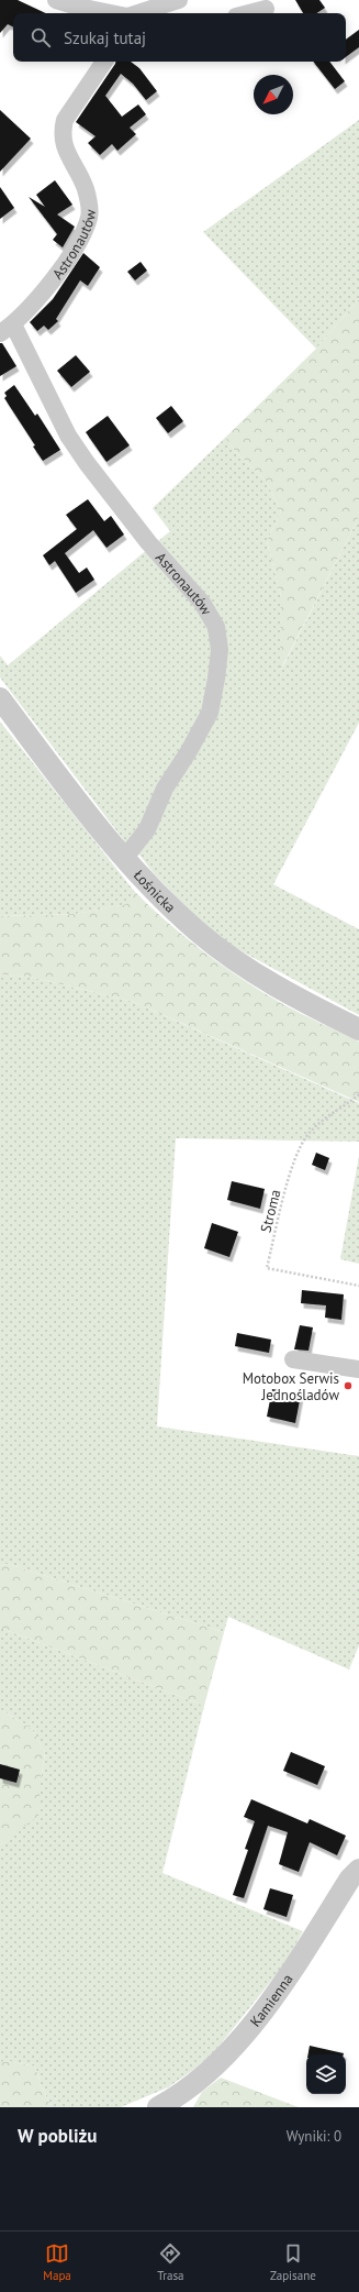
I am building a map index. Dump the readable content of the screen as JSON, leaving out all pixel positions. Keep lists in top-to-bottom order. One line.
{"streets":{"street":["Astronautów","Łośnicka","Kamienna"],"path":["Stroma"]},"crossings":[["Astronautów","Łośnicka"]],"places":["Motobox Serwis Jednośladów"],"north":"bottom left","page":{"search":"Szukaj tutaj","heading":["W pobliżu","Wyniki: 0"],"nav":["Mapa","Trasa","Zapisane"]}}
